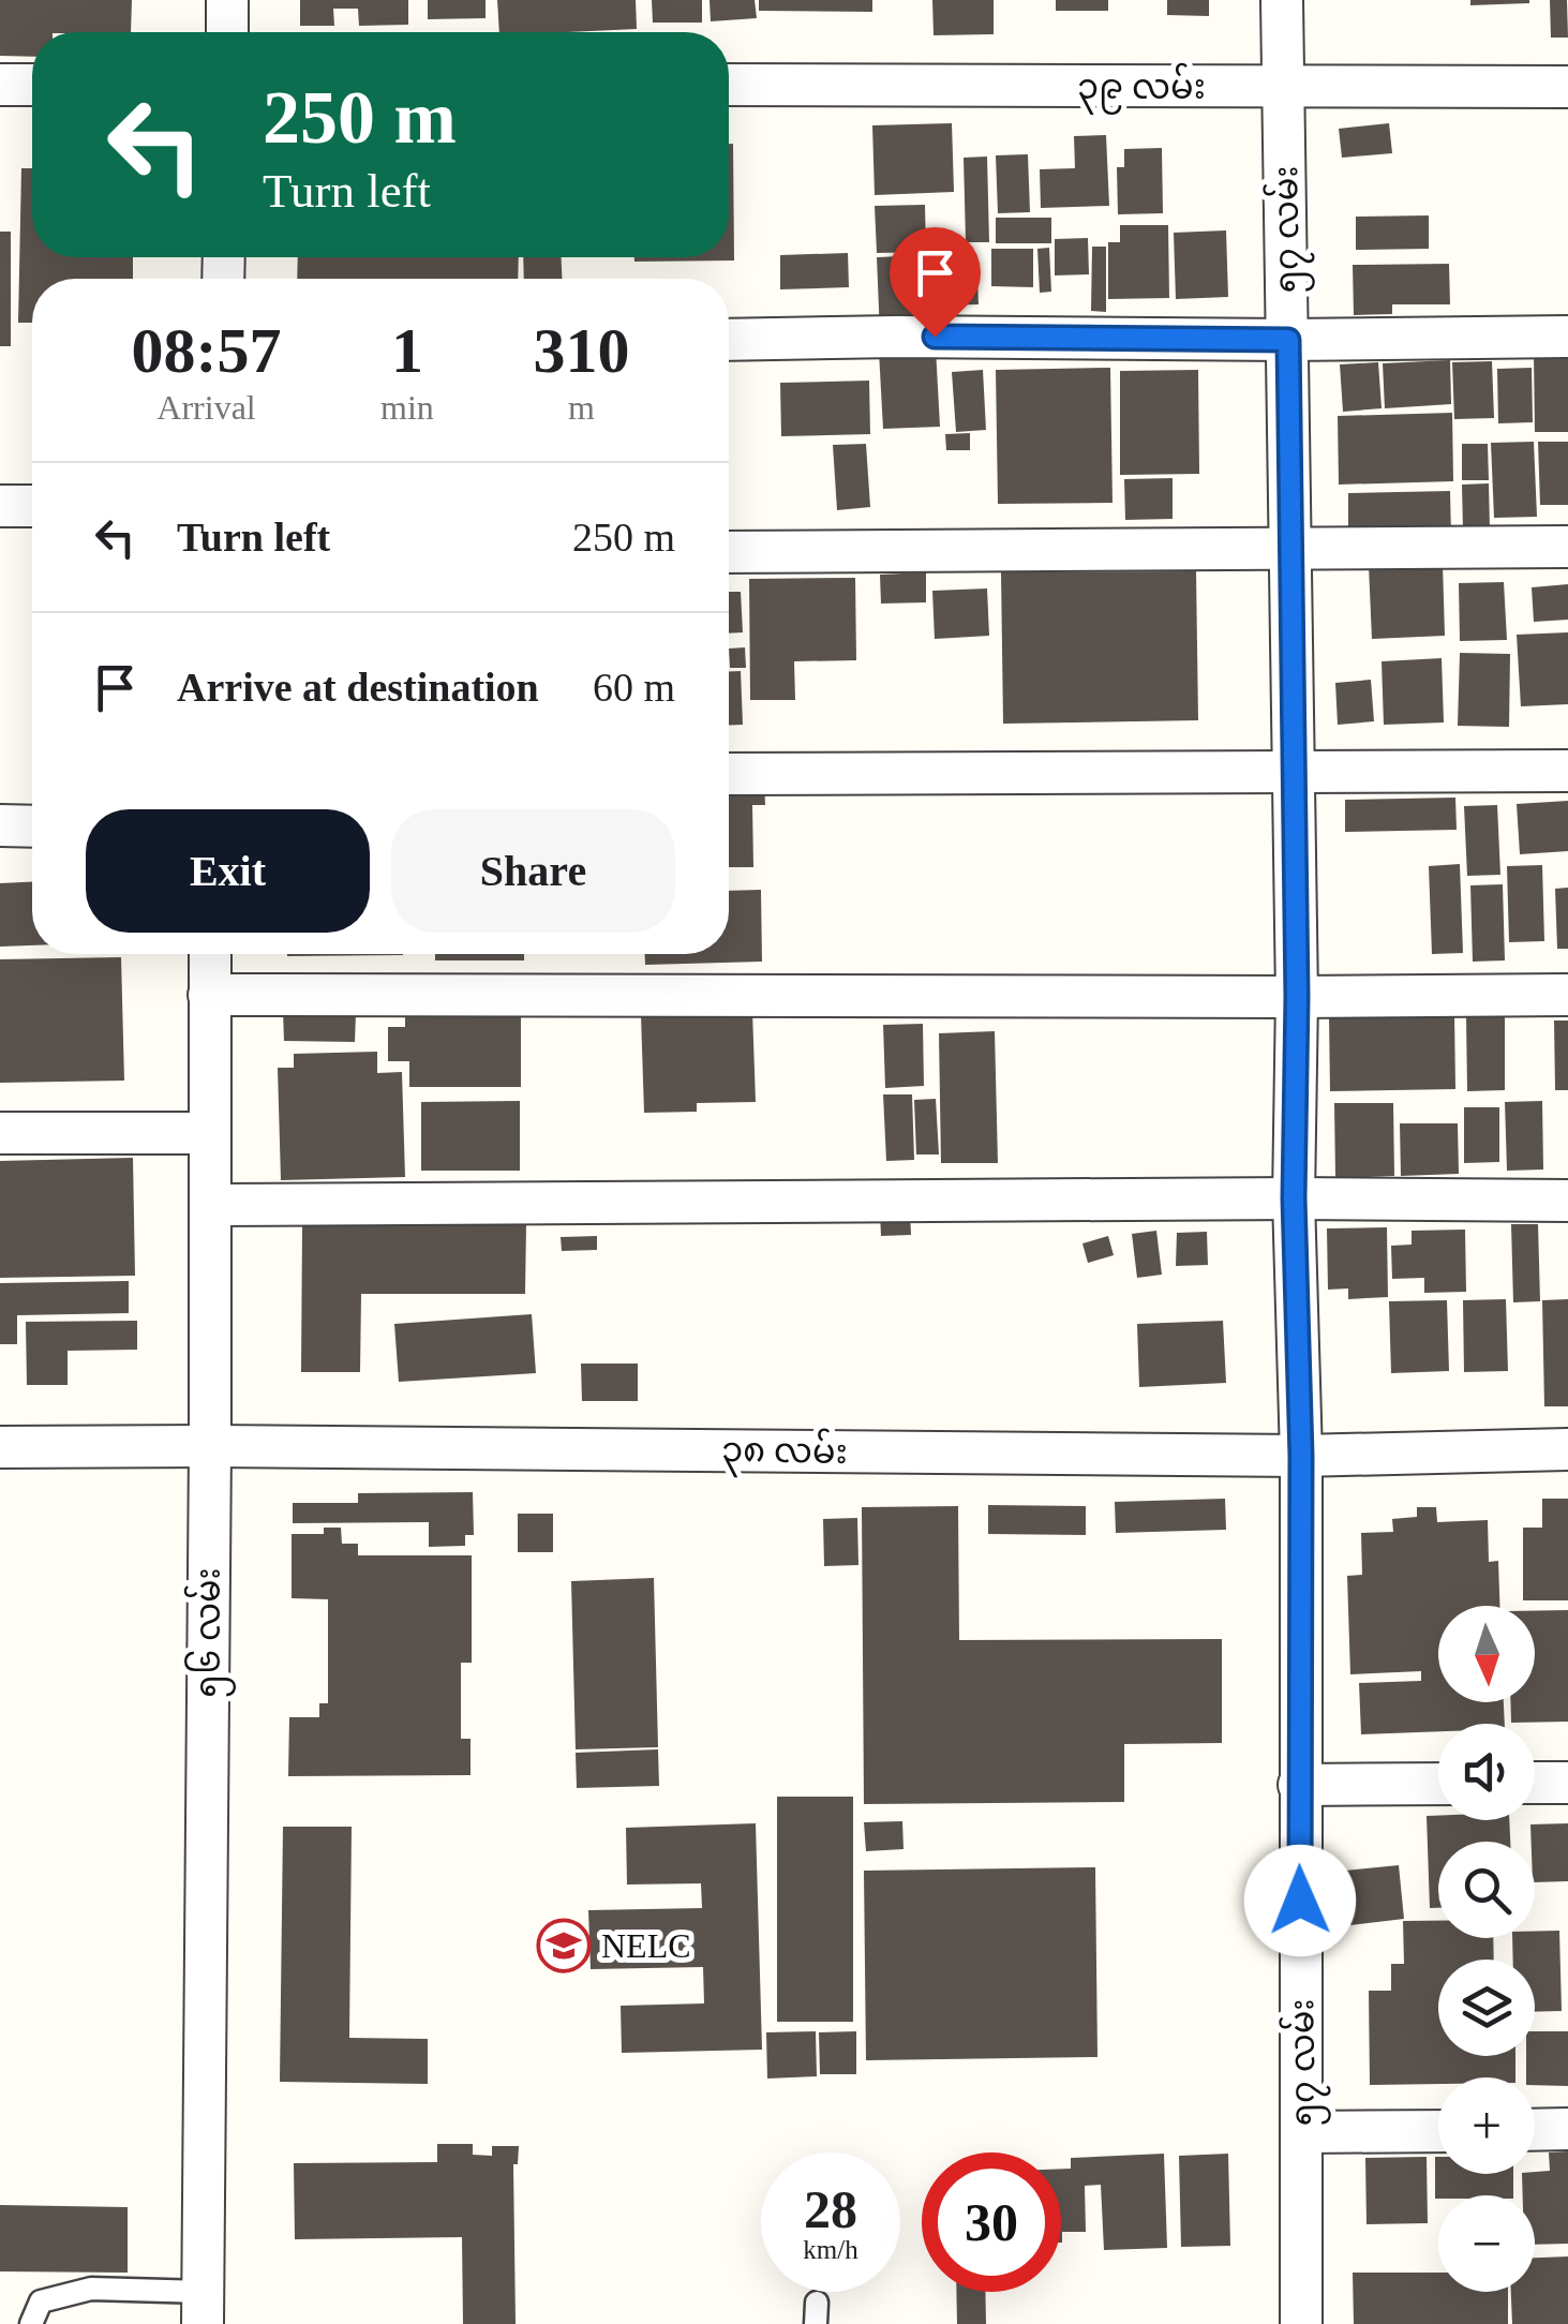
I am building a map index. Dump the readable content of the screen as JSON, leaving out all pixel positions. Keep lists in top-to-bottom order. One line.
{"streets":{"street":["၃၉ လမ်း","၅၇ လမ်း","၃၈ လမ်း","၅၆ လမ်း"]},"crossings":[["၃၉ လမ်း","၅၇ လမ်း"],["၅၇ လမ်း","၃၈ လမ်း"],["၃၈ လမ်း","၅၆ လမ်း"]],"places":{"school or university":["NELC"]},"north":"bottom","page":{"turn":["250 m","Turn left"],"eta":["08:57","Arrival","1","min","310","m"],"list":[{"name":"Turn left","value":"250 m"},{"name":"Arrive at destination","value":"60 m"}],"buttons":["Exit","Share"],"map_buttons":["+","−"],"speed":"28 km/h","limit":"30"}}
